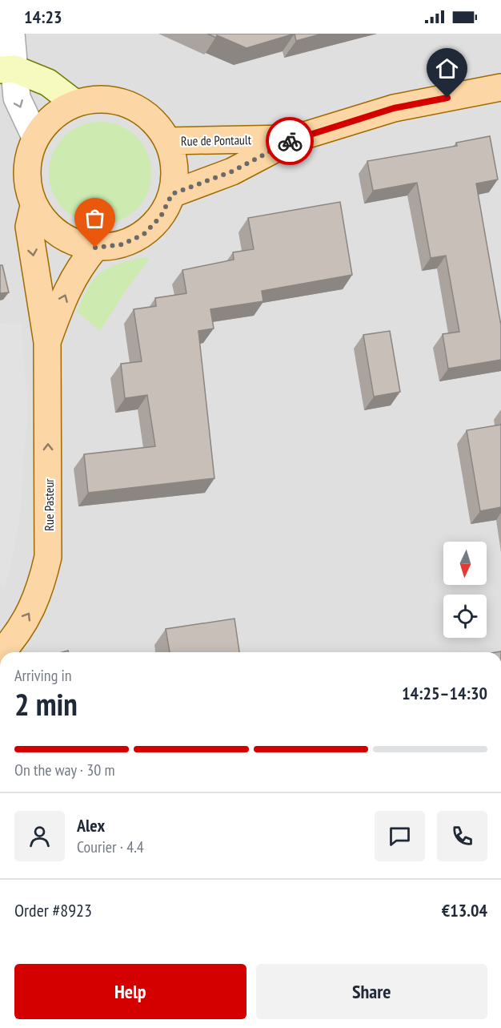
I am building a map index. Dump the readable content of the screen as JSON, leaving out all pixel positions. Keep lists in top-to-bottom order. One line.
{"streets":{"main road":["Rue de Pontault","Rue Pasteur"]},"crossings":[["Rue de Pontault","Rue Pasteur"]],"north":"bottom","page":{"status":"14:23","heading":["2 min","Arriving in","14:25–14:30"],"panel":["Alex","Courier · 4.4","Order #8923","€13.04"],"bar":"On the way · 30 m","buttons":["Help","Share"]}}
